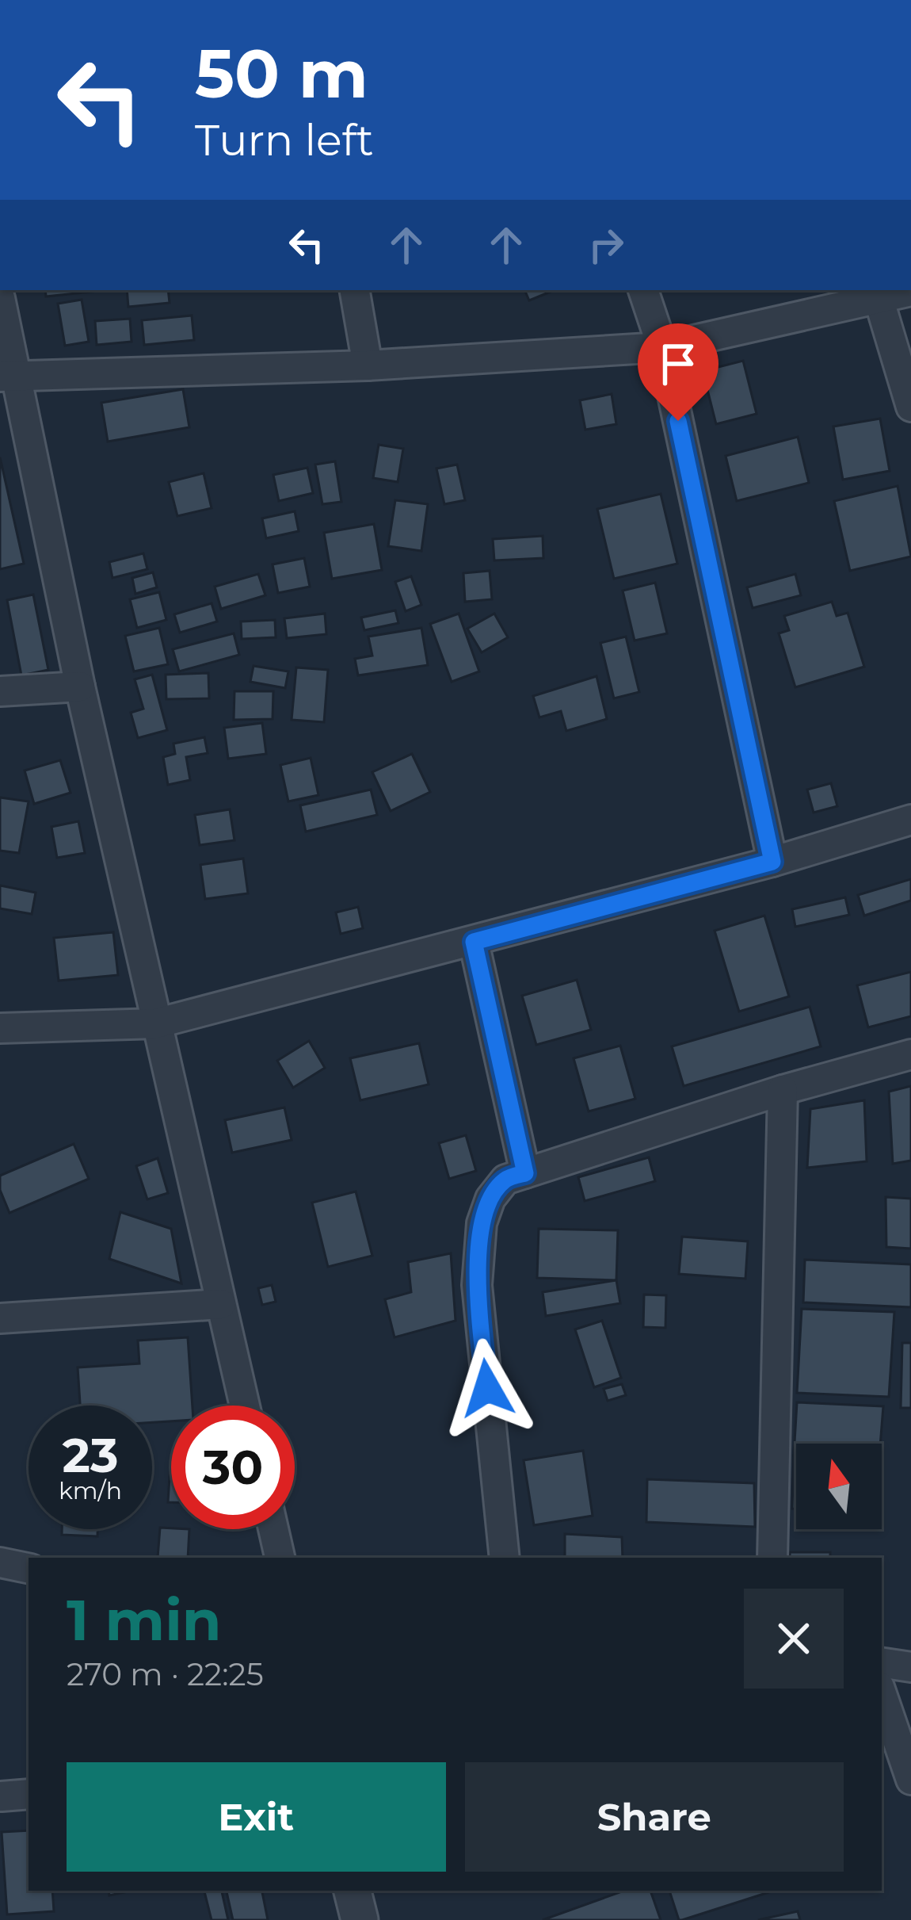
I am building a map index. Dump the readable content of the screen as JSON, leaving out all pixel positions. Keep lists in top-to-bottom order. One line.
{"north":"top","page":{"turn":["50 m","Turn left"],"speed":"23 km/h","limit":"30","heading":["1 min","270 m · 22:25"],"buttons":["Exit","Share"]}}
